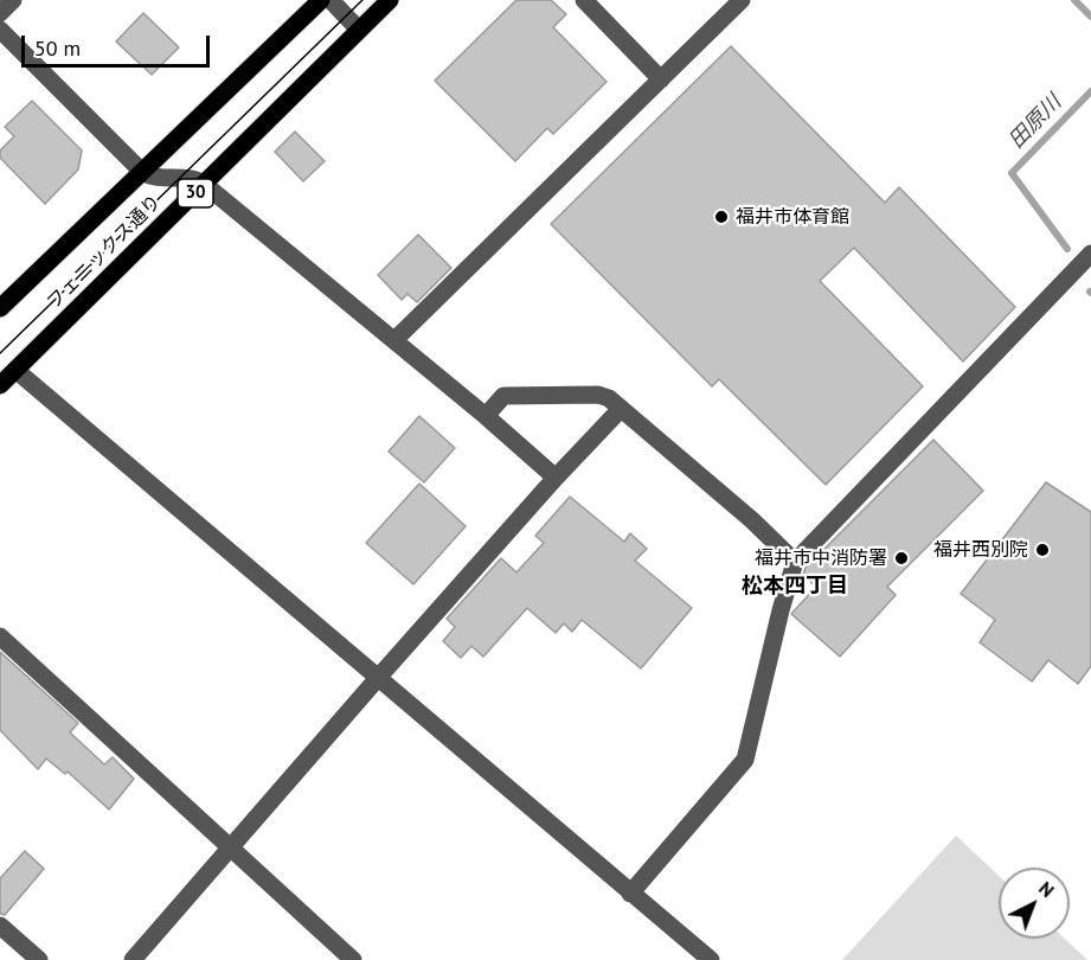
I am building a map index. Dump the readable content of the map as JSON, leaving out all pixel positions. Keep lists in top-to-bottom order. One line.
{"streets":{"main road":["30","フェニックス通り"]},"districts":["松本四丁目"],"water":["田原川"],"places":["福井市体育館","福井西別院","福井市中消防署"],"scale_bar":"50 m","north":"top right"}
